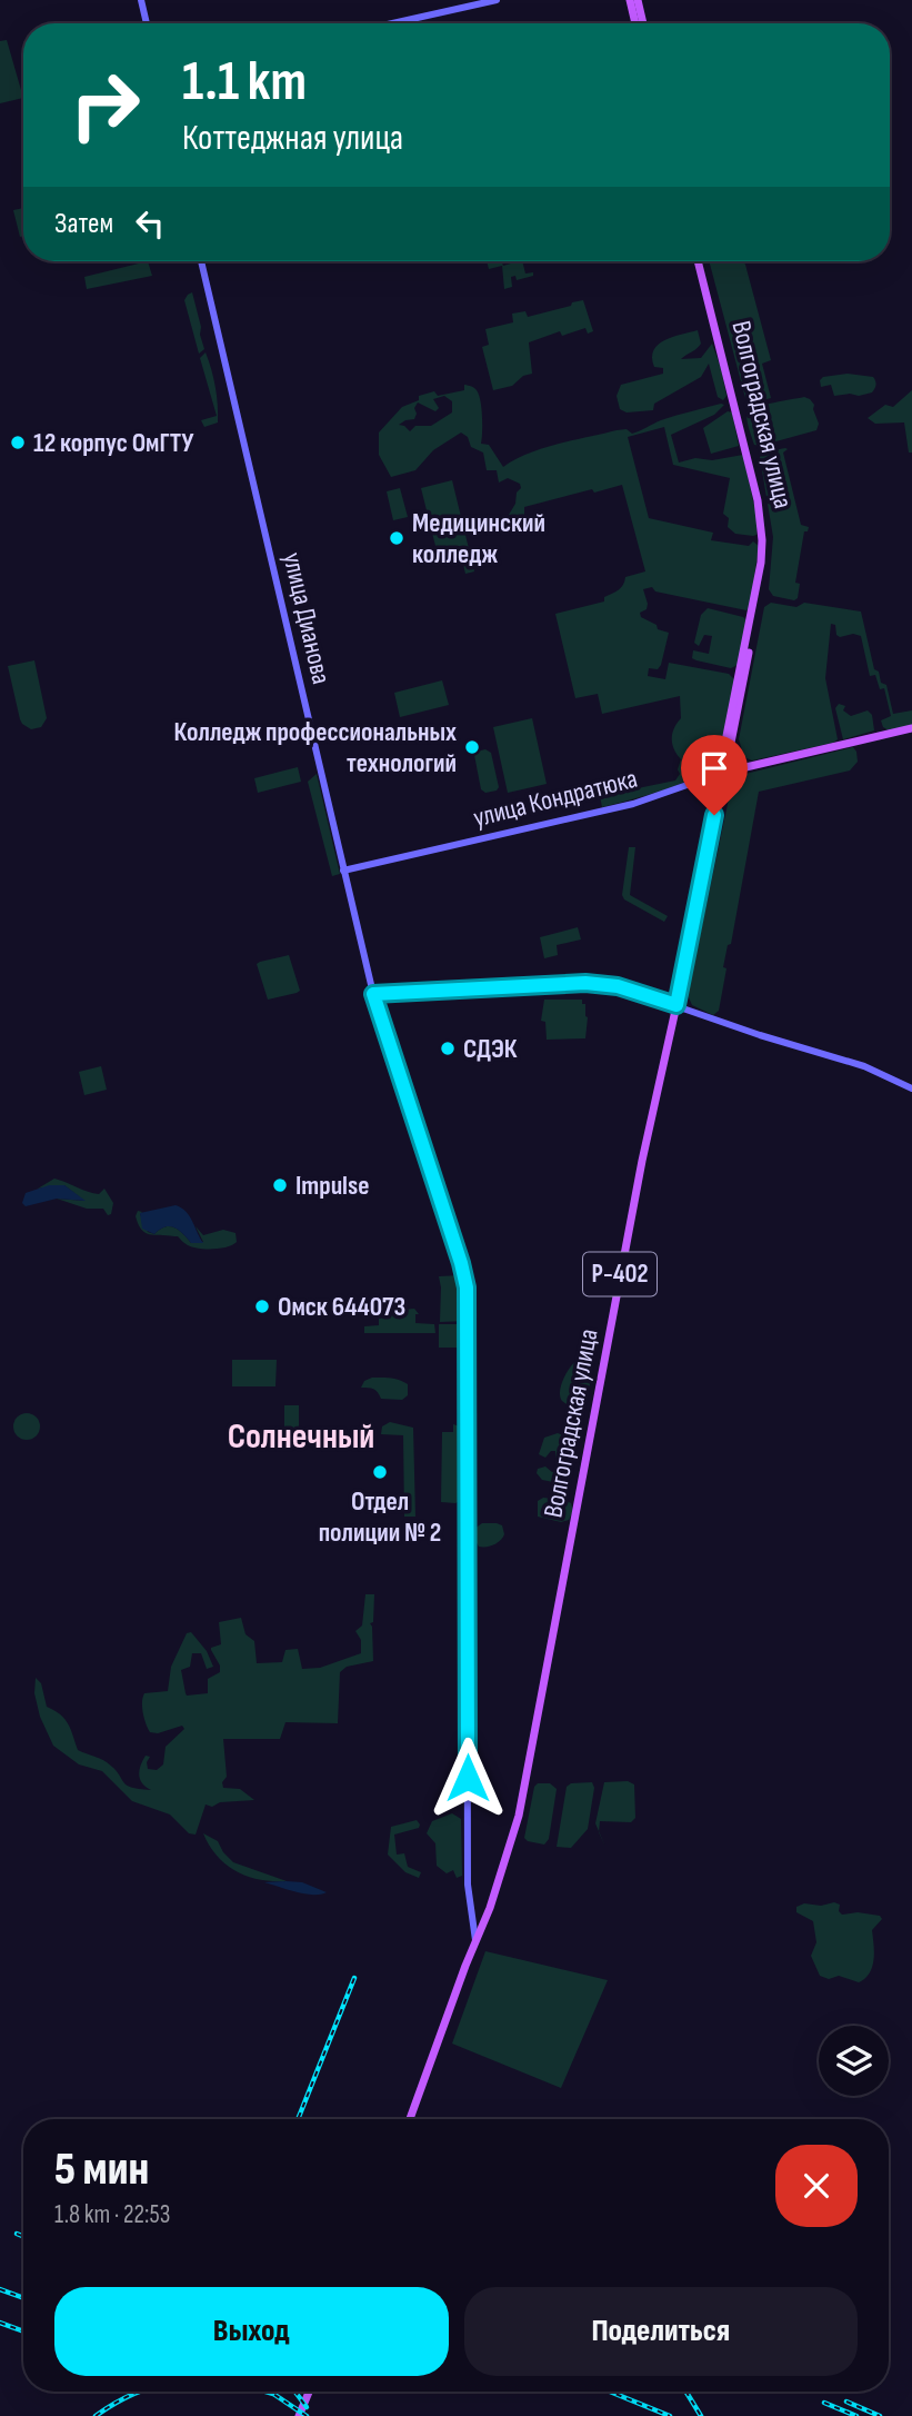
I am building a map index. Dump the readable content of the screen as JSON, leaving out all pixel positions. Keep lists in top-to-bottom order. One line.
{"streets":{"main road":["Волгоградская улица","улица Дианова","улица Кондратюка","Р-402"]},"crossings":[["Волгоградская улица","улица Дианова"],["Волгоградская улица","улица Кондратюка"],["Волгоградская улица","Р-402"],["улица Дианова","улица Кондратюка"],["улица Дианова","Р-402"]],"districts":["Солнечный"],"places":["12 корпус ОмГТУ","Медицинский колледж","Колледж профессиональных технологий","СДЭК","Impulse","Омск 644073","Отдел полиции № 2"],"page":{"turn":["1.1 km","Коттеджная улица"],"then":"Затем","heading":["5 мин","1.8 km · 22:53"],"buttons":["Выход","Поделиться"]}}
